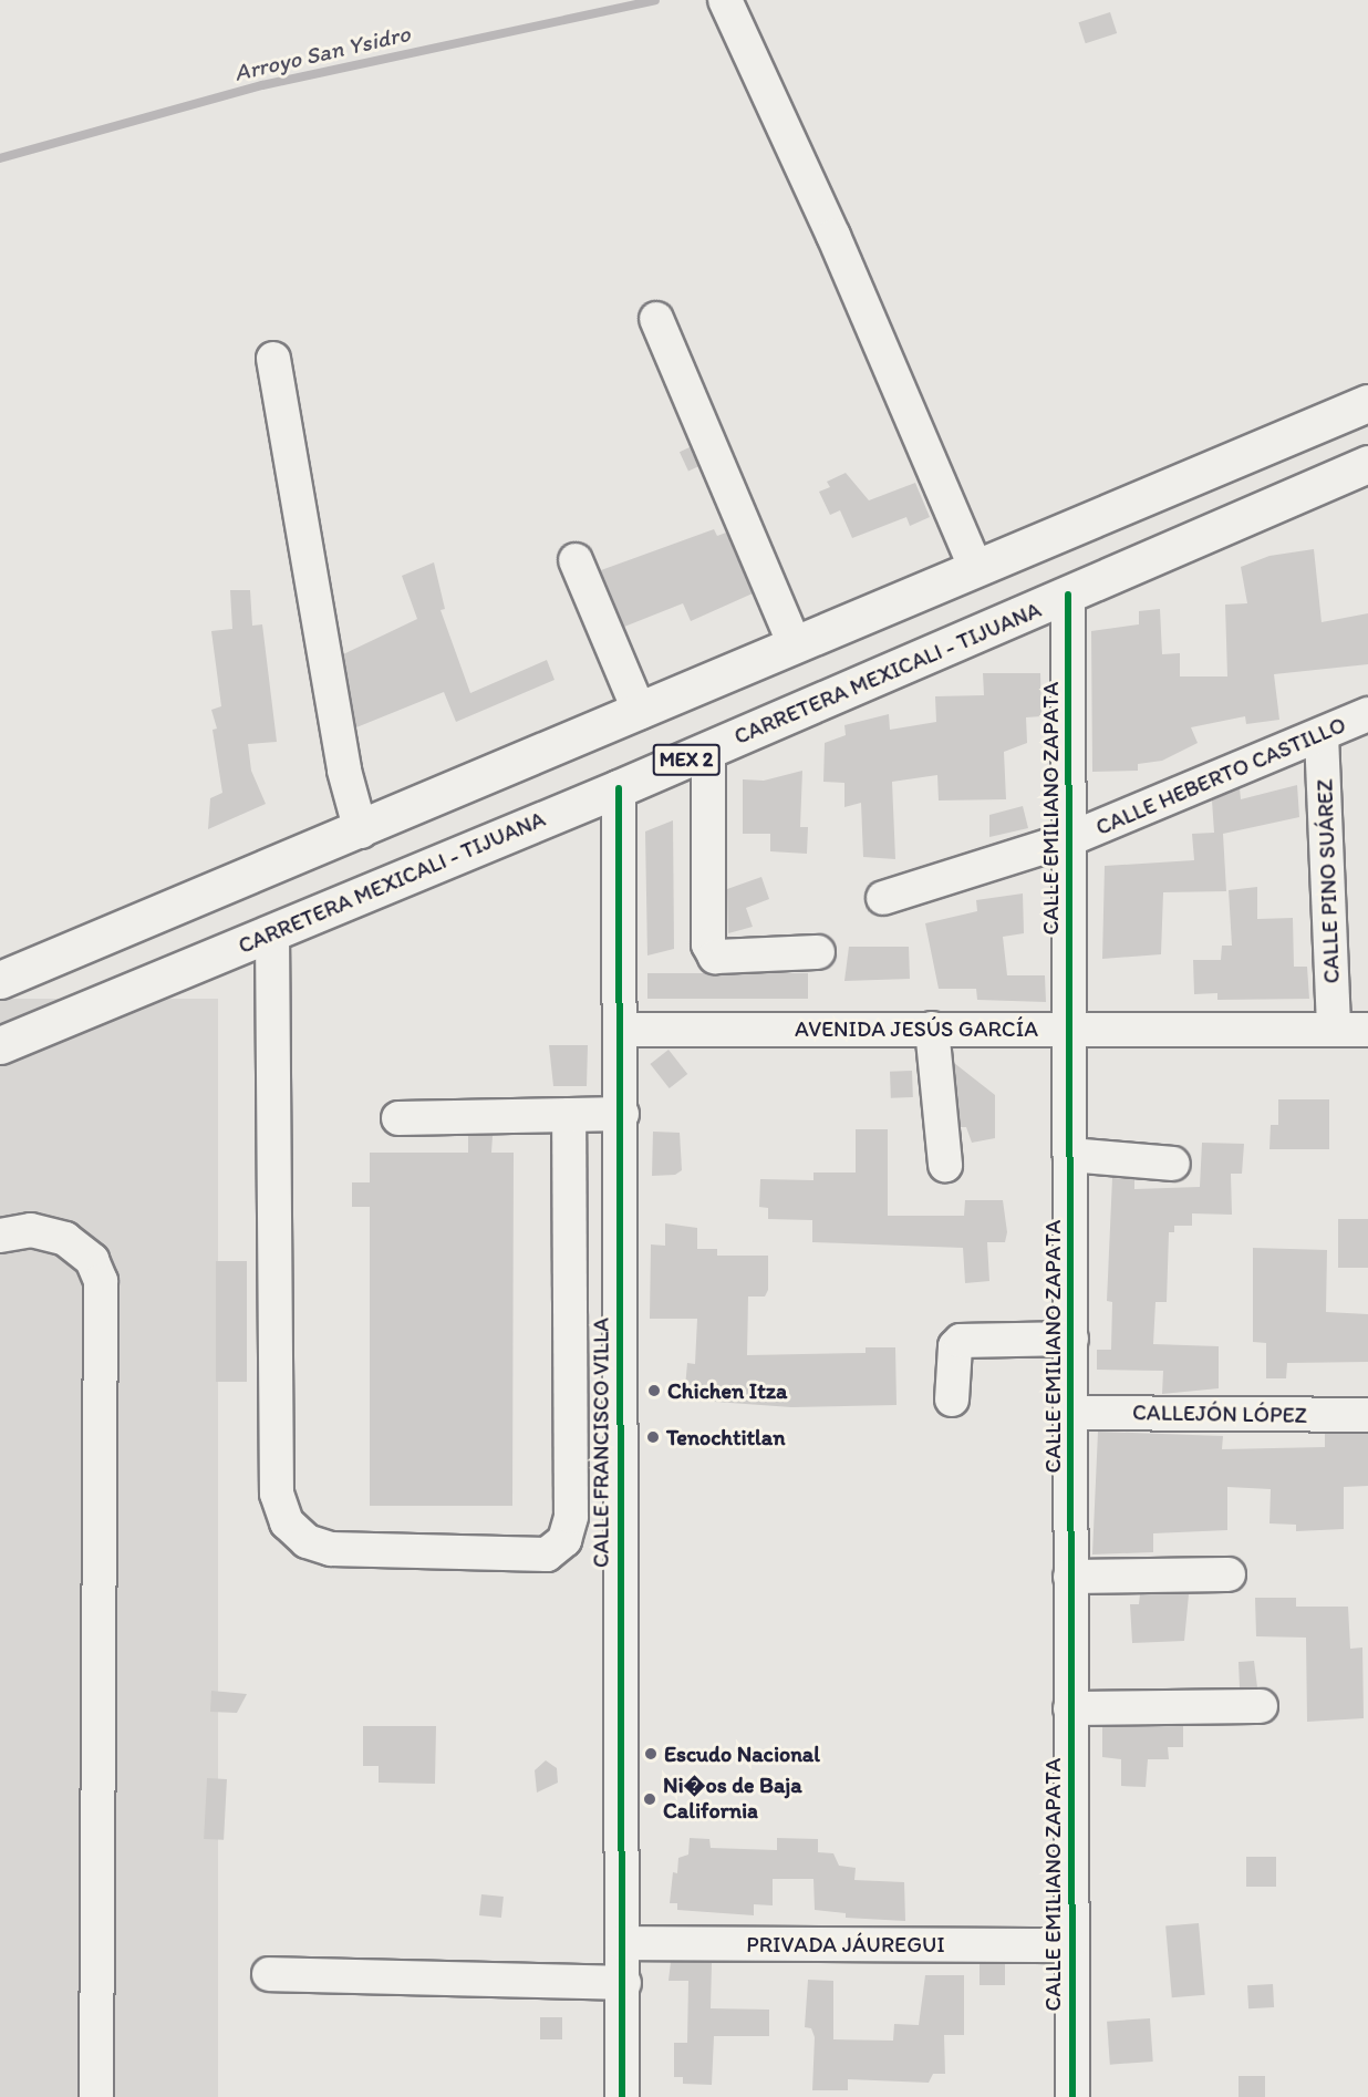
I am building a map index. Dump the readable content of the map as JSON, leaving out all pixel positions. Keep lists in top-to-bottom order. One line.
{"streets":{"main road":["CARRETERA MEXICALI - TIJUANA","MEX 2"],"street":["CALLE HEBERTO CASTILLO","CALLE EMILIANO ZAPATA","CALLE PINO SUÁREZ","AVENIDA JESÚS GARCÍA","CALLEJÓN LÓPEZ","CALLE FRANCISCO VILLA","PRIVADA JÁUREGUI"]},"crossings":[["CARRETERA MEXICALI - TIJUANA","CALLE EMILIANO ZAPATA"],["CARRETERA MEXICALI - TIJUANA","CALLE FRANCISCO VILLA"],["CALLE HEBERTO CASTILLO","CALLE EMILIANO ZAPATA"],["CALLE HEBERTO CASTILLO","CALLE PINO SUÁREZ"],["CALLE EMILIANO ZAPATA","AVENIDA JESÚS GARCÍA"],["CALLE EMILIANO ZAPATA","CALLEJÓN LÓPEZ"],["CALLE EMILIANO ZAPATA","PRIVADA JÁUREGUI"],["CALLE PINO SUÁREZ","AVENIDA JESÚS GARCÍA"],["AVENIDA JESÚS GARCÍA","CALLE FRANCISCO VILLA"],["CALLE FRANCISCO VILLA","PRIVADA JÁUREGUI"]],"water":["Arroyo San Ysidro"],"places":["Chichen Itza","Tenochtitlan","Escudo Nacional","Ni�os de Baja California"]}
